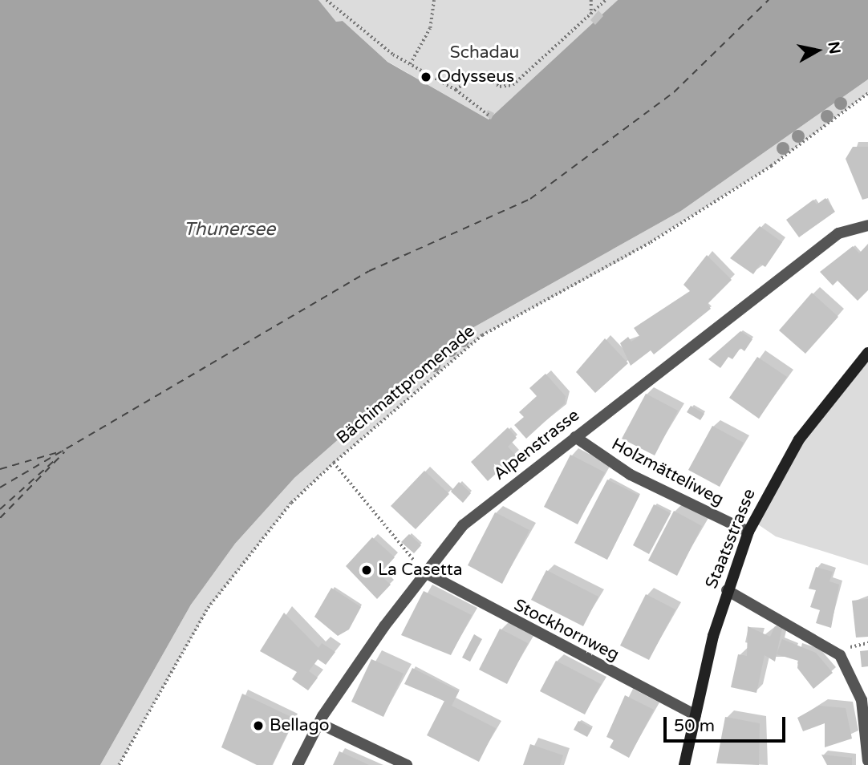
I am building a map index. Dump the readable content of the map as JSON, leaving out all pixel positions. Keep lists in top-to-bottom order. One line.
{"streets":{"main road":["Staatsstrasse"],"street":["Alpenstrasse","Holzmätteliweg","Stockhornweg"],"path":["Bächimattpromenade"]},"crossings":[["Alpenstrasse","Holzmätteliweg"],["Alpenstrasse","Stockhornweg"],["Holzmätteliweg","Staatsstrasse"],["Staatsstrasse","Stockhornweg"]],"water":["Thunersee"],"parks":["Schadau"],"places":["Odysseus","La Casetta","Bellago"],"scale_bar":"50 m","north":"right"}
